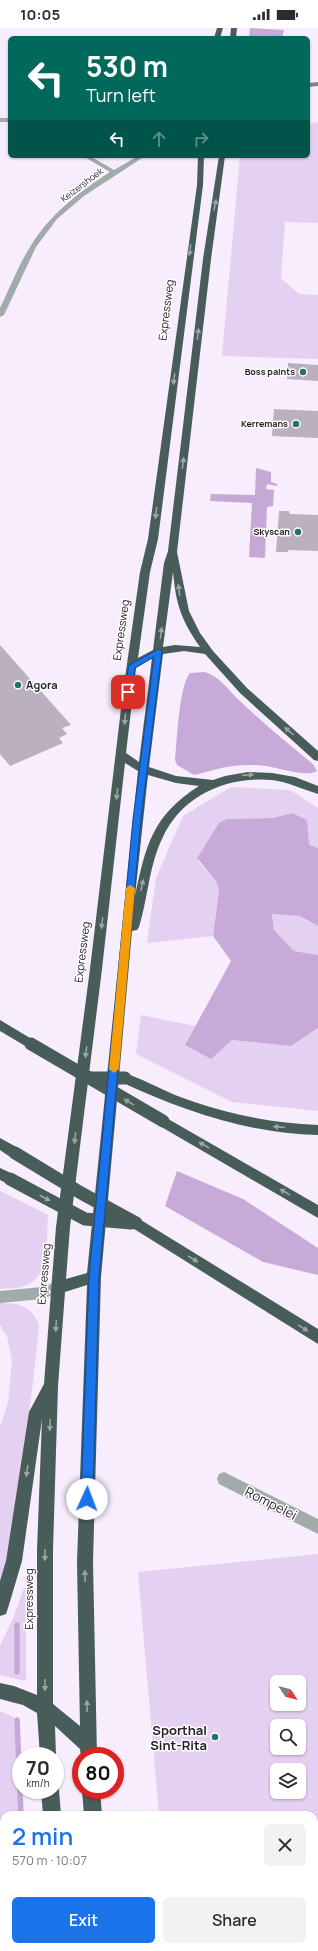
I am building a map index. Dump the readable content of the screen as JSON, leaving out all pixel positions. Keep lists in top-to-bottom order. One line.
{"streets":{"highway":["Expressweg"],"street":["Keizershoek","Rompelei"]},"places":["Boss paints","Kerremans","Skyscan","Agora","Sporthal Sint-Rita"],"north":"bottom right","page":{"status":"10:05","turn":["530 m","Turn left"],"speed":"70 km/h","limit":"80","heading":["2 min","570 m · 10:07"],"buttons":["Exit","Share"]}}
